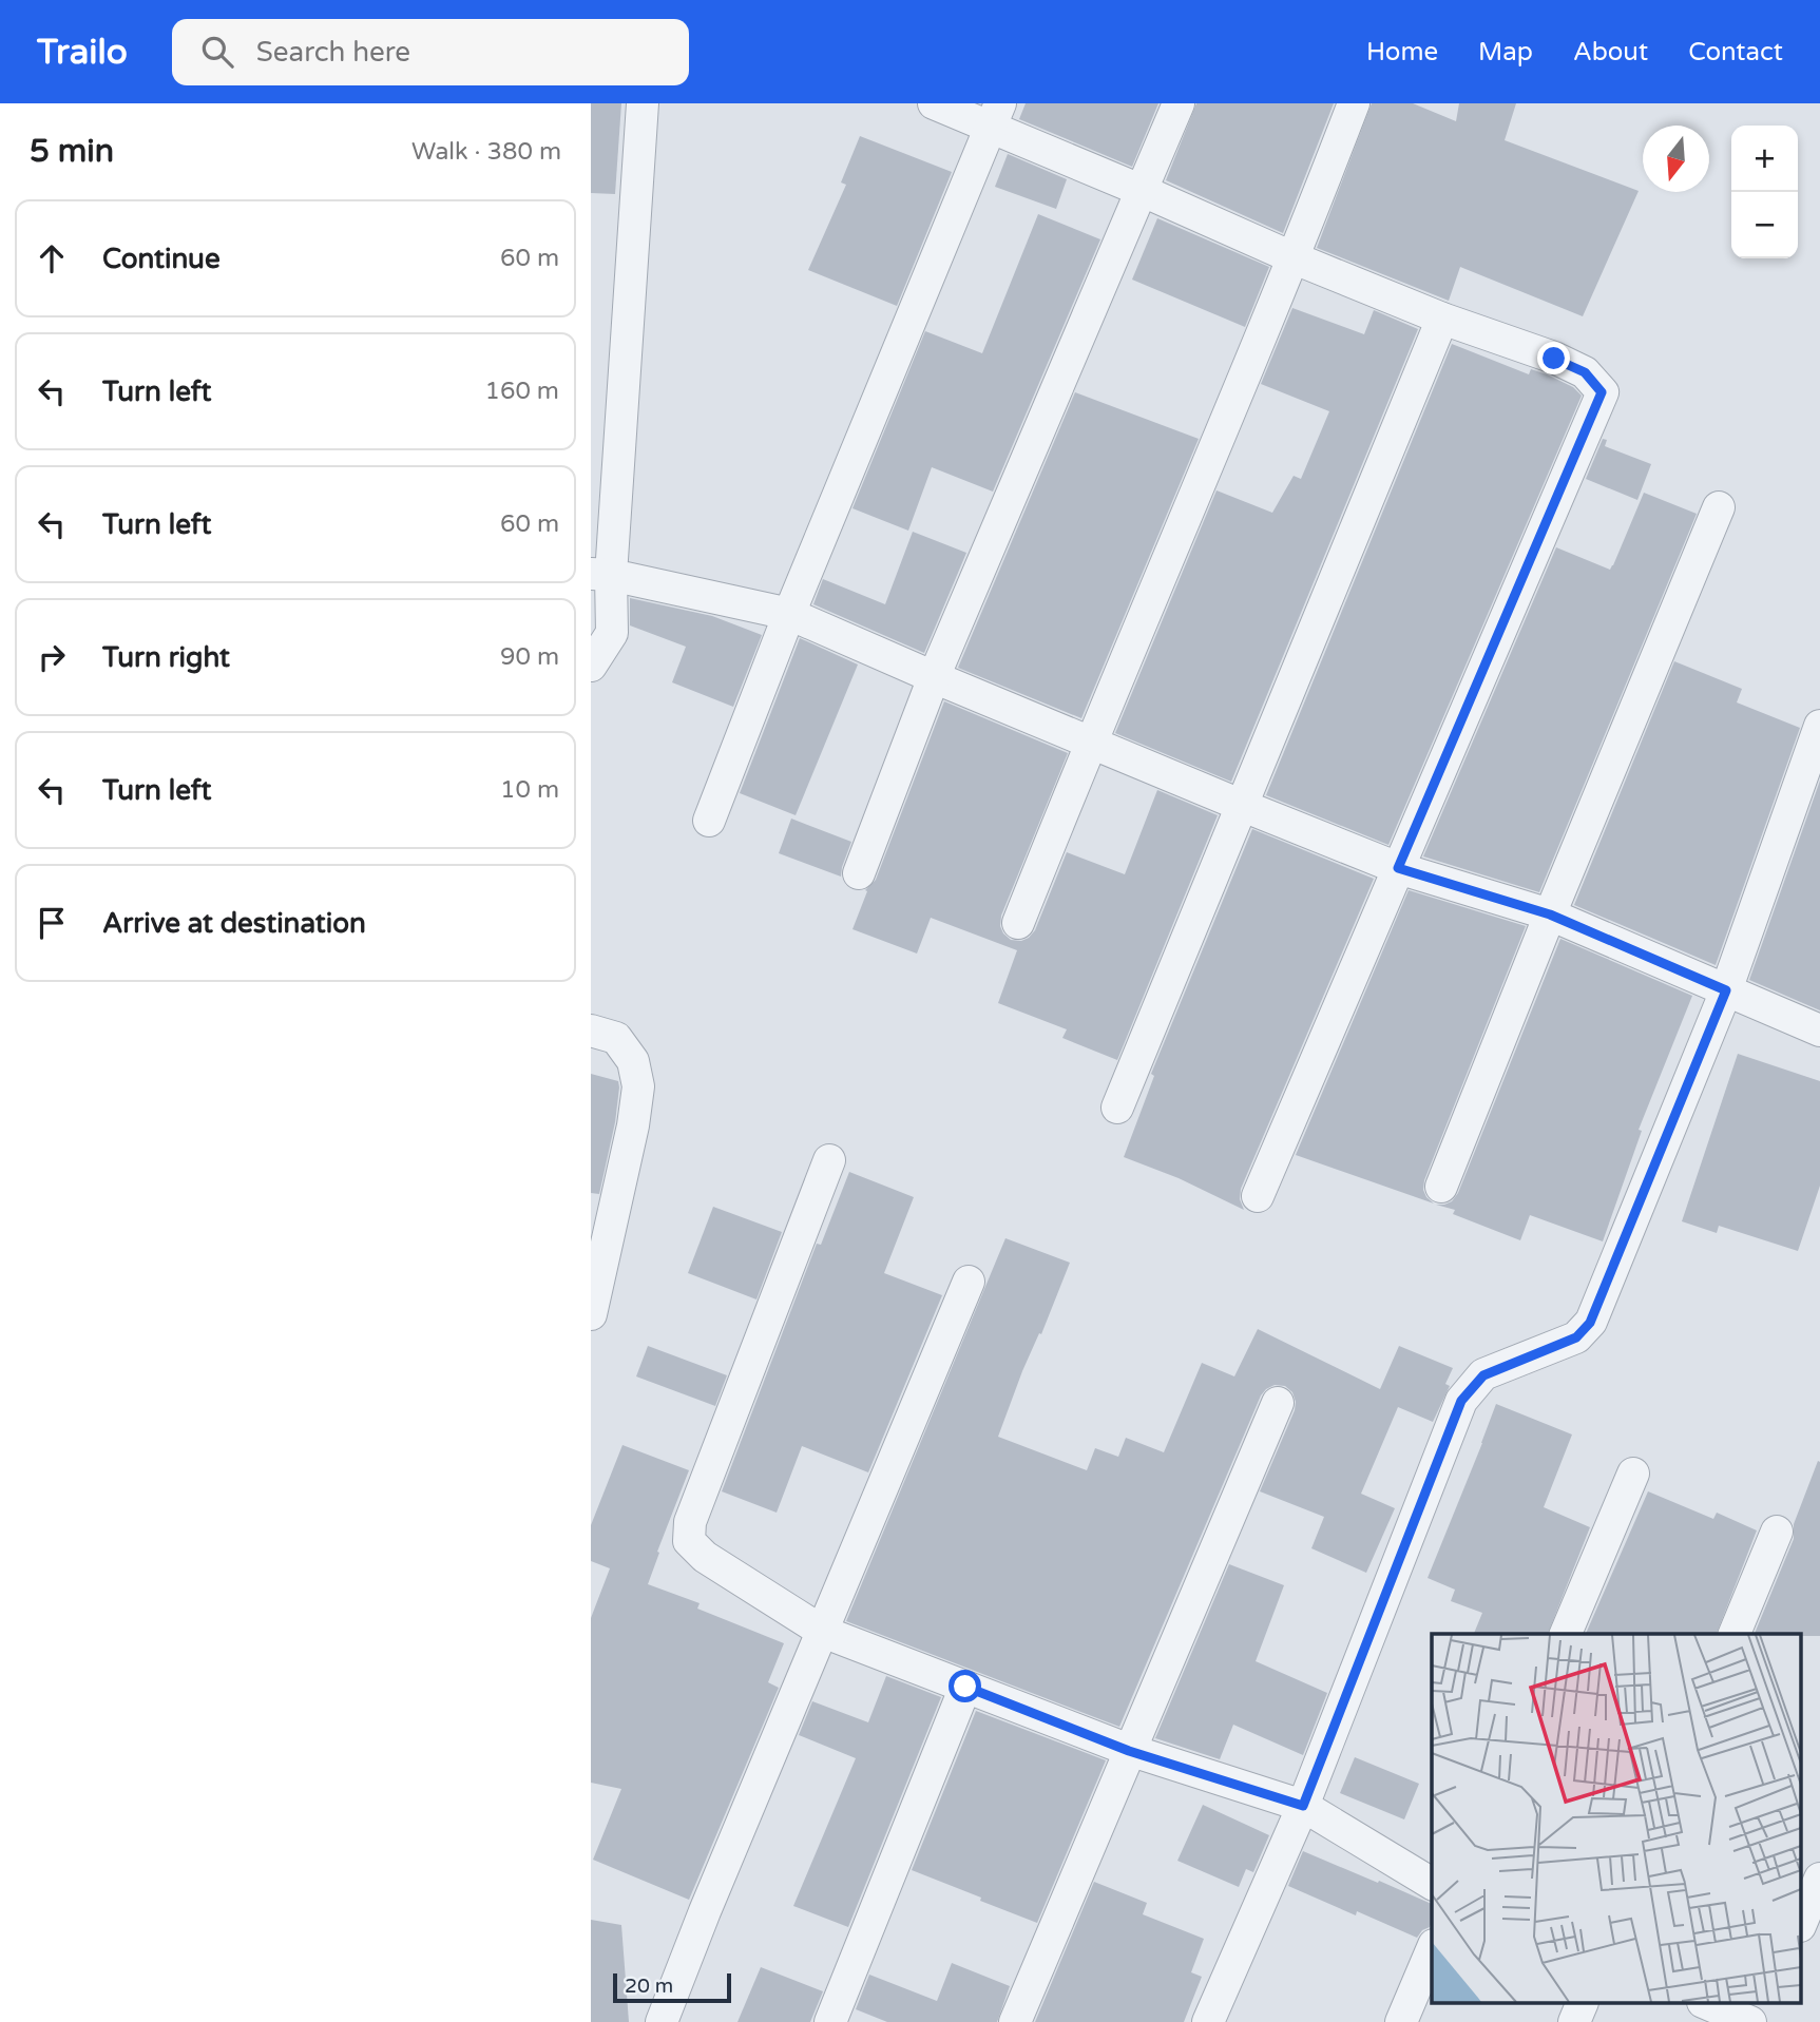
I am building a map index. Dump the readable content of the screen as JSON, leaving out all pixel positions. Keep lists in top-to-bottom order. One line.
{"scale_bar":"20 m","north":"bottom","page":{"header":"Trailo","search":"Search here","nav":["Home","Map","About","Contact"],"heading":["5 min","Walk · 380 m"],"map_buttons":["+","−"],"list":[["Continue","60 m"],["Turn left","160 m"],["Turn left","60 m"],["Turn right","90 m"],["Turn left","10 m"],"Arrive at destination"],"scale":"20 m"}}
